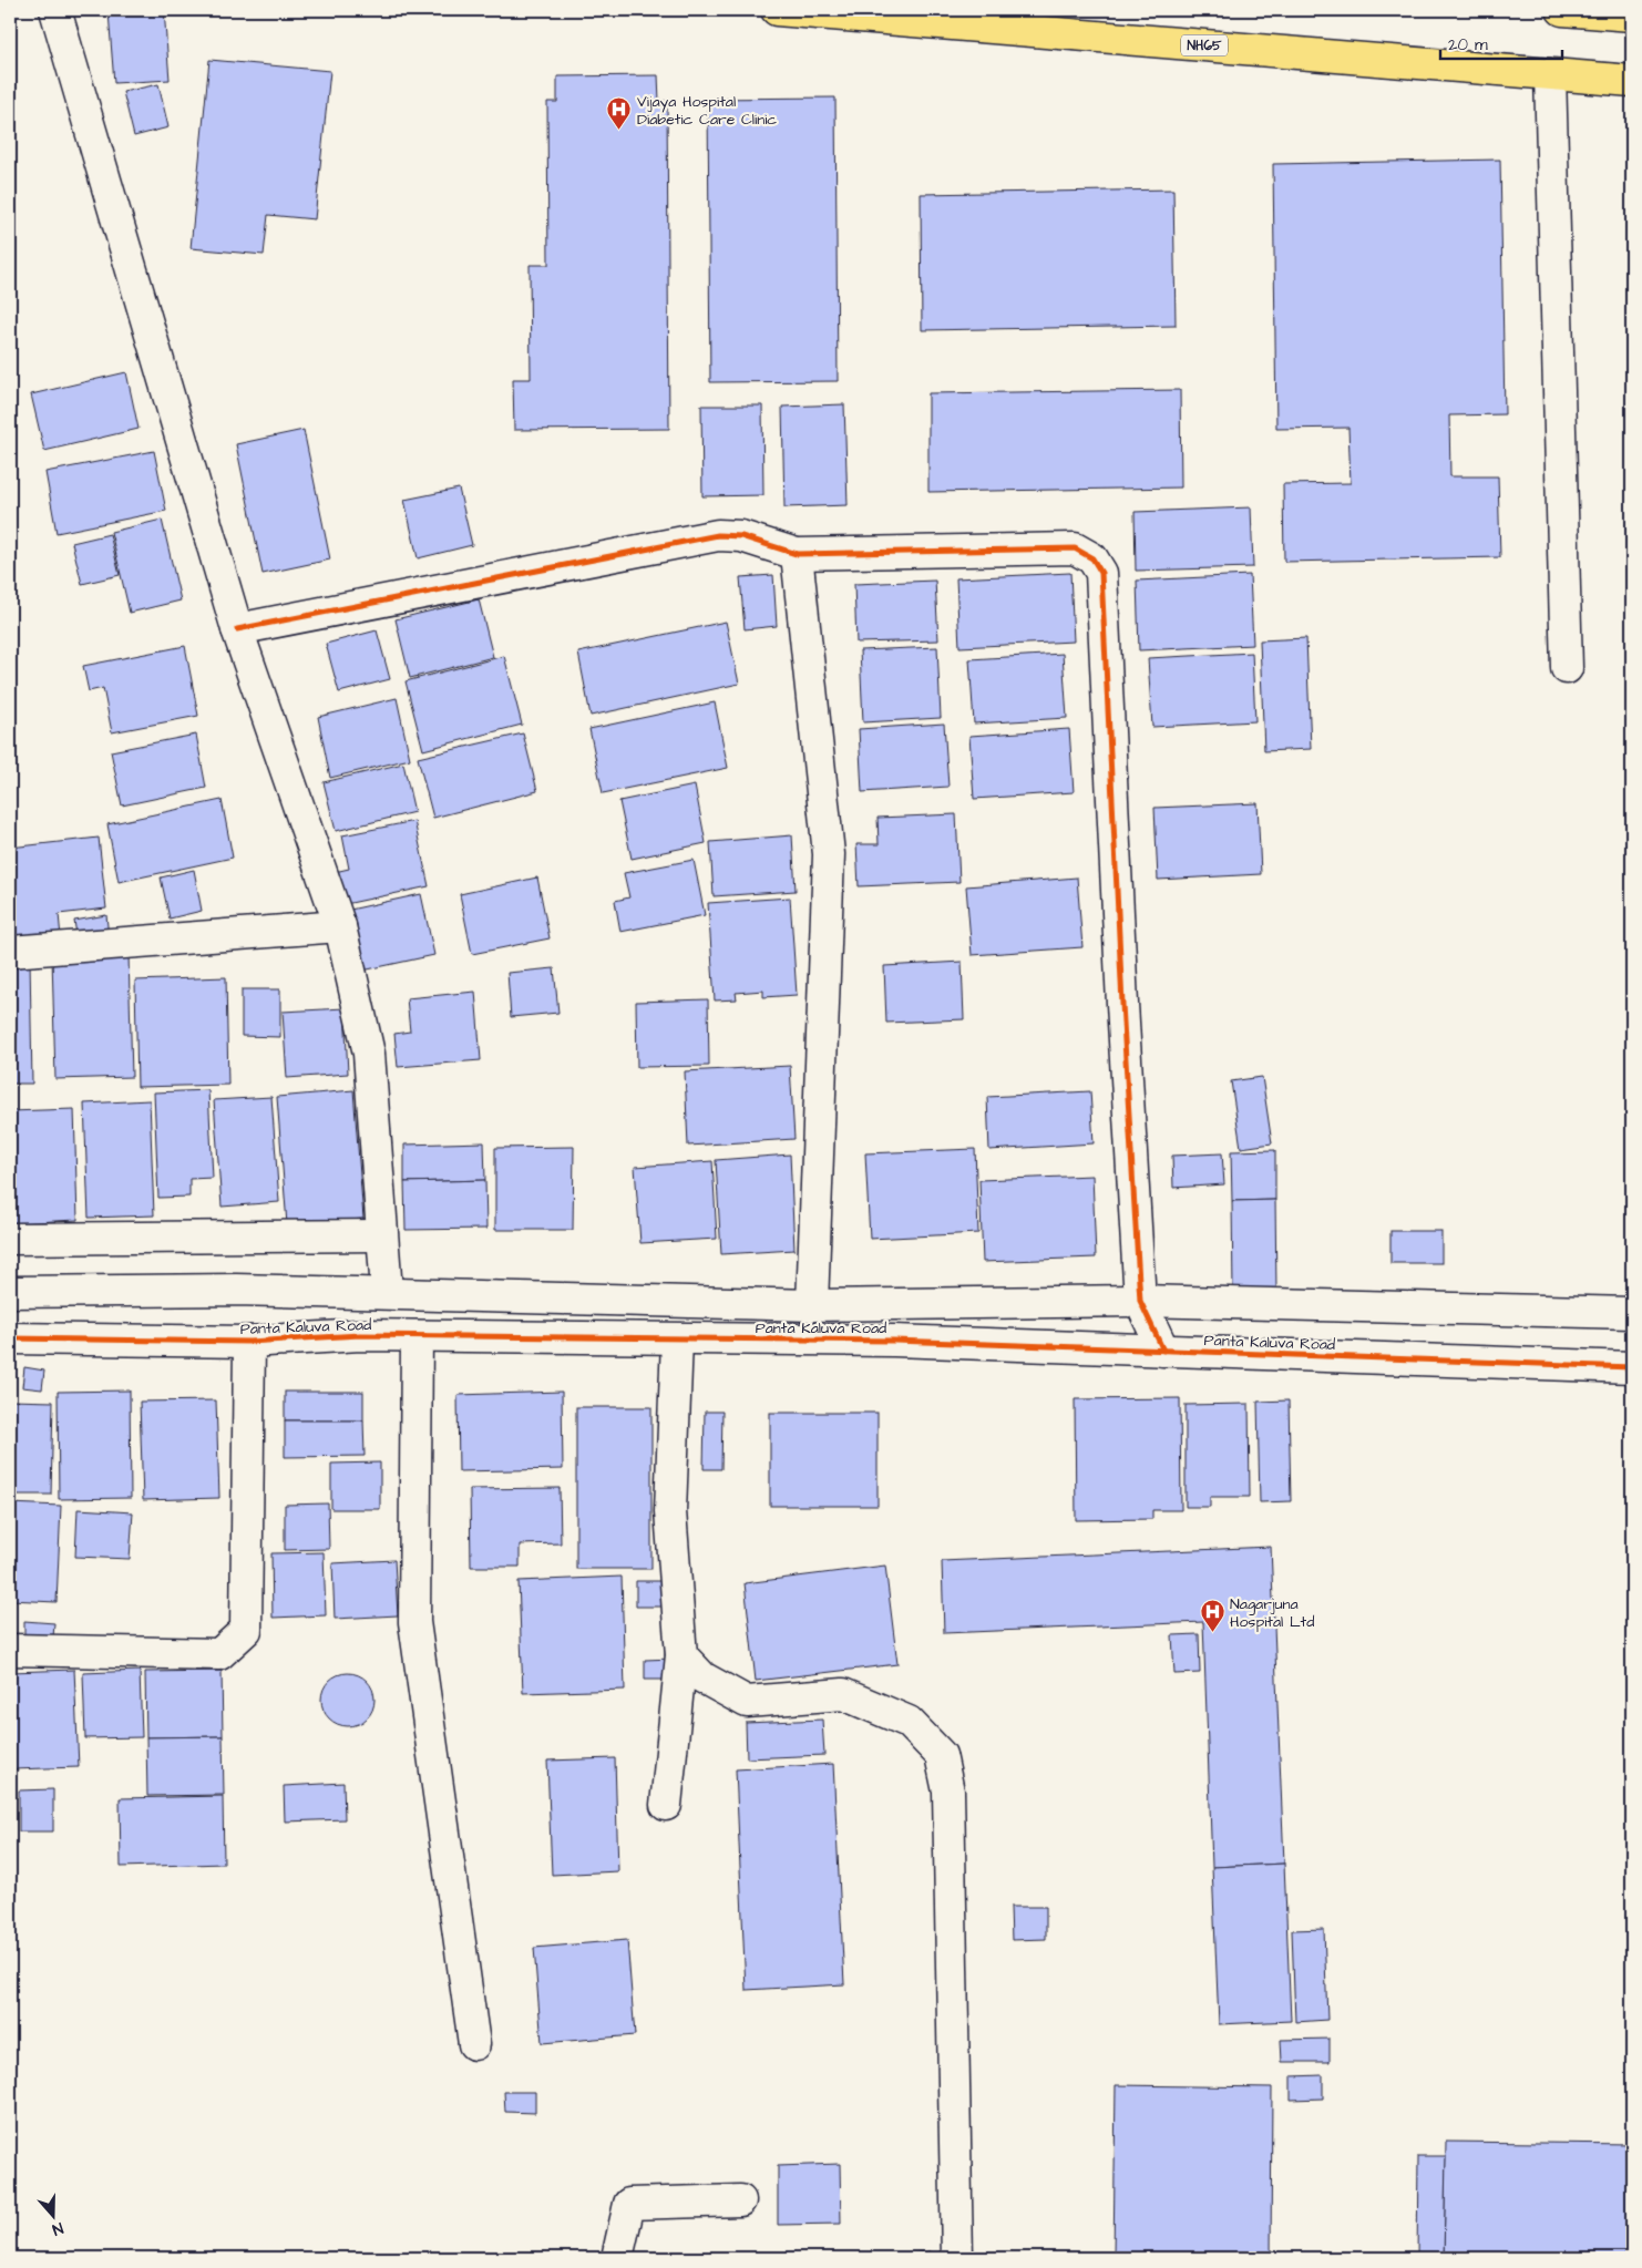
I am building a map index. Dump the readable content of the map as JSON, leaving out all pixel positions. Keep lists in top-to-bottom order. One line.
{"streets":{"highway":["NH65"],"street":["Panta Kaluva Road"]},"places":{"hospital":["Vijaya Hospital Diabetic Care Clinic","Nagarjuna Hospital Ltd"]},"scale_bar":"20 m","north":"bottom"}
